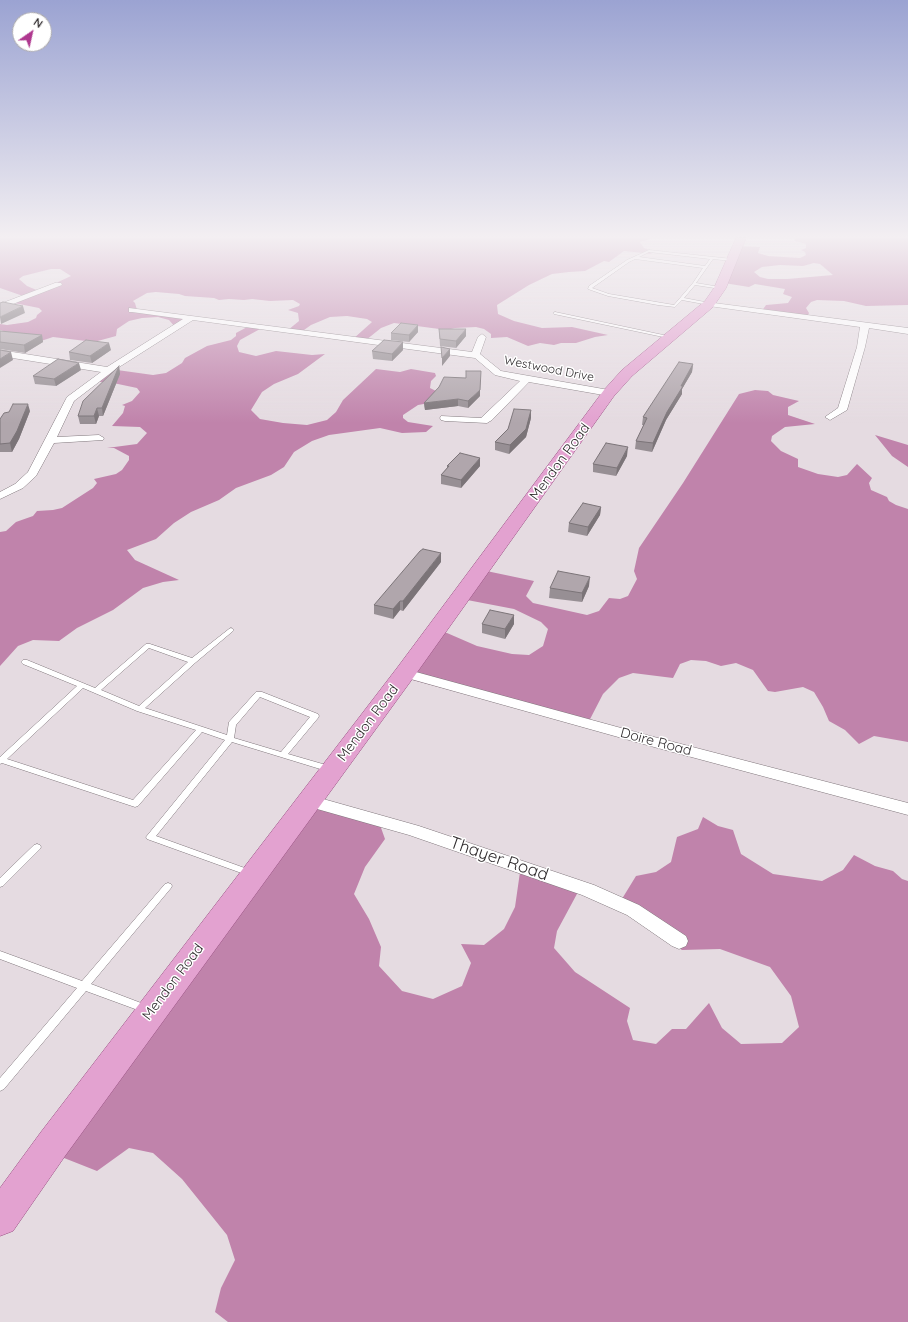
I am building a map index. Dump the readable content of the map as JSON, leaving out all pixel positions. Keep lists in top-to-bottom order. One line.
{"streets":{"main road":["Mendon Road"],"street":["Westwood Drive","Doire Road","Thayer Road"]},"crossings":[["Westwood Drive","Mendon Road"],["Mendon Road","Doire Road"],["Mendon Road","Thayer Road"]],"north":"top right"}
